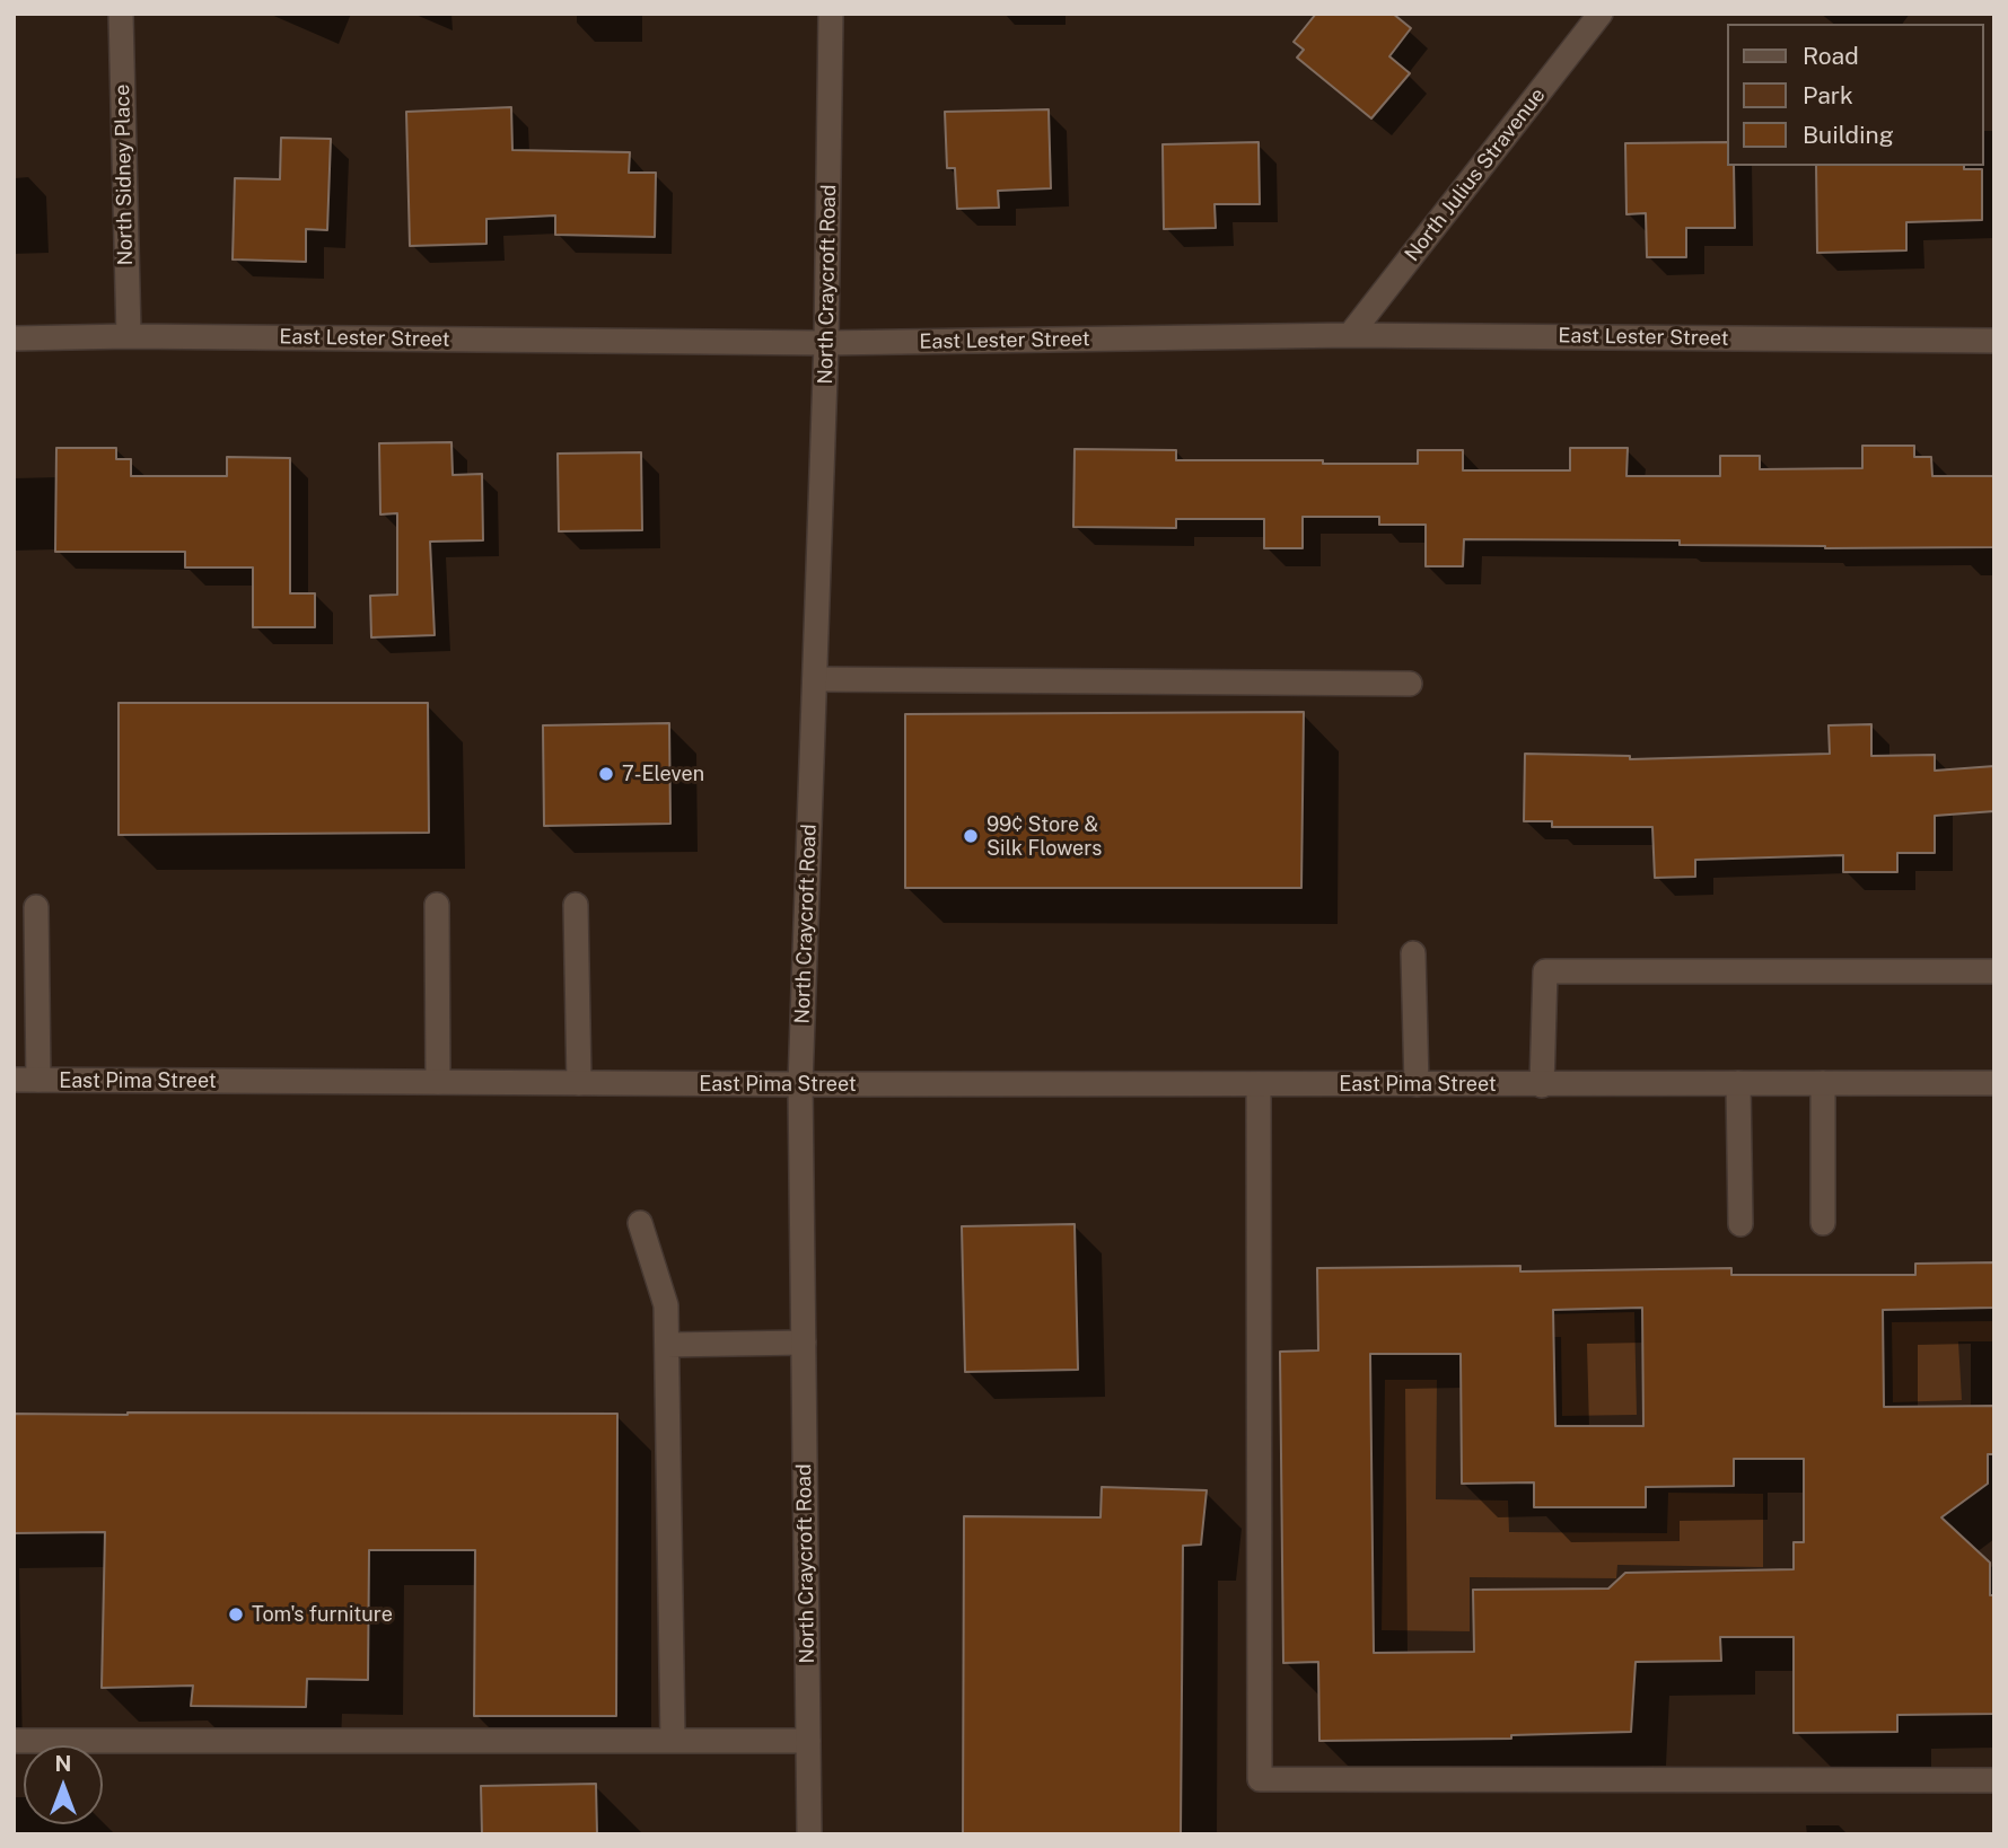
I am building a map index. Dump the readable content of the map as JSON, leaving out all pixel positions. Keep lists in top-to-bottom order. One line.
{"streets":{"street":["North Sidney Place","North Julius Stravenue","North Craycroft Road","East Lester Street","East Pima Street"]},"crossings":[["North Sidney Place","East Lester Street"],["North Julius Stravenue","East Lester Street"],["North Craycroft Road","East Lester Street"],["North Craycroft Road","East Pima Street"]],"places":["7-Eleven","99¢ Store & Silk Flowers","Tom's furniture"],"legend":["Road","Park","Building"],"north":"top"}
